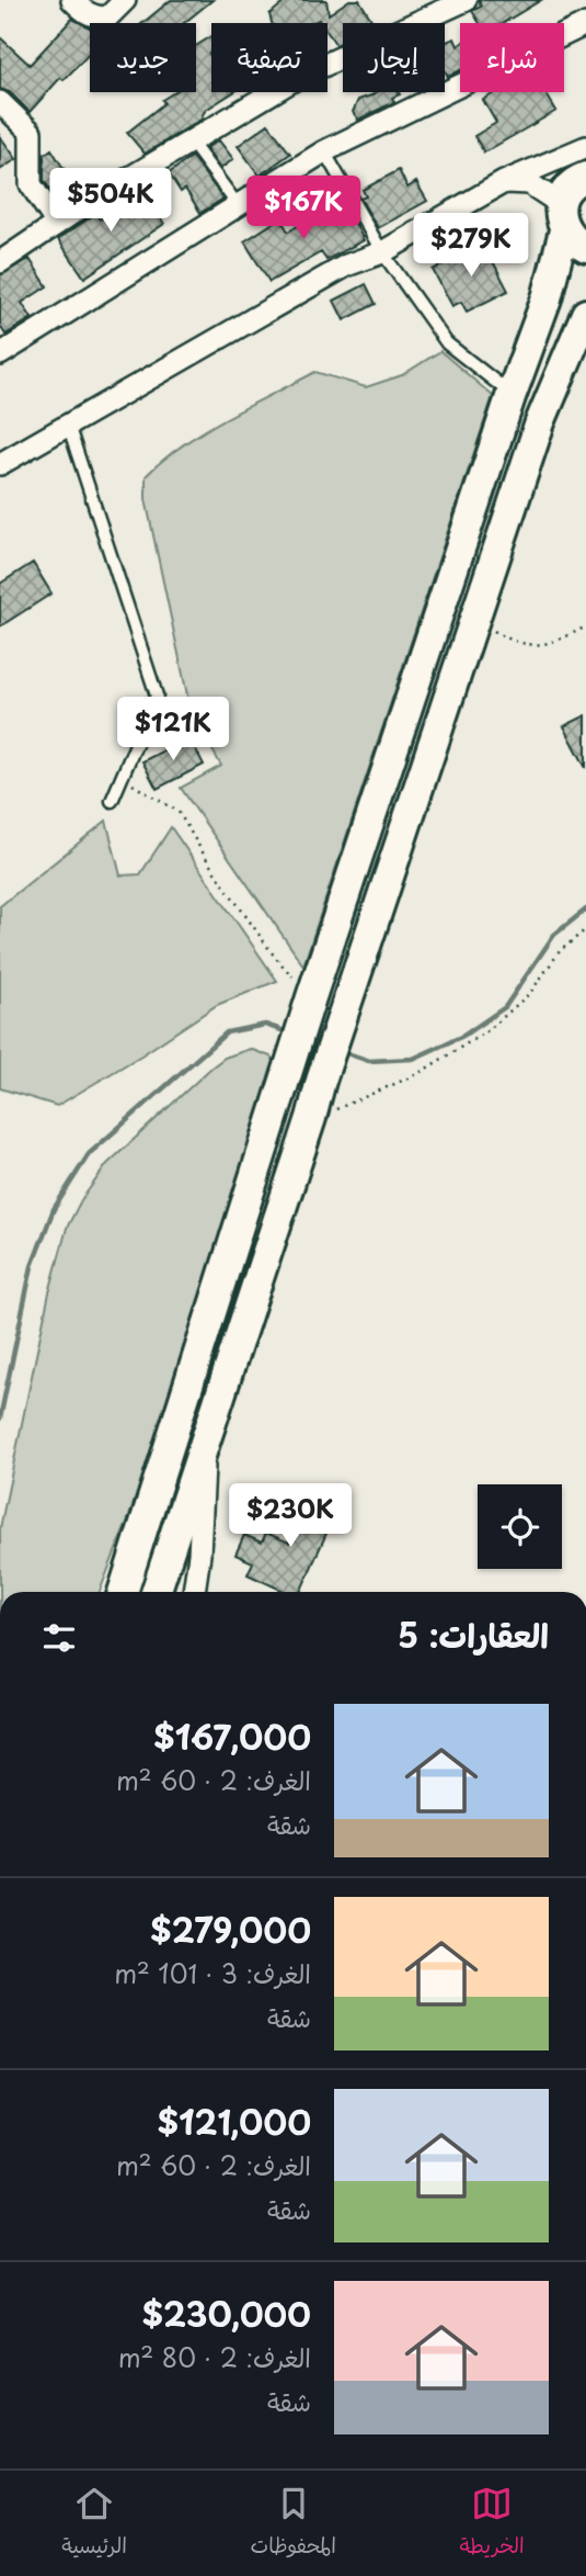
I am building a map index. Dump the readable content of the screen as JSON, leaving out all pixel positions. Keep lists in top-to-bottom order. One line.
{"page":{"chip":["شراء","إيجار","تصفية","جديد"],"price":["$504K","$167K","$279K","$121K","$230K"],"heading":"العقارات: 5","list":[{"name":"$167,000","note":"الغرف: 2 · 60 m² · شقة"},{"name":"$279,000","note":"الغرف: 3 · 101 m² · شقة"},{"name":"$121,000","note":"الغرف: 2 · 60 m² · شقة"},{"name":"$230,000","note":"الغرف: 2 · 80 m² · شقة"}],"tabs":["الخريطة","المحفوظات","الرئيسية"]}}
